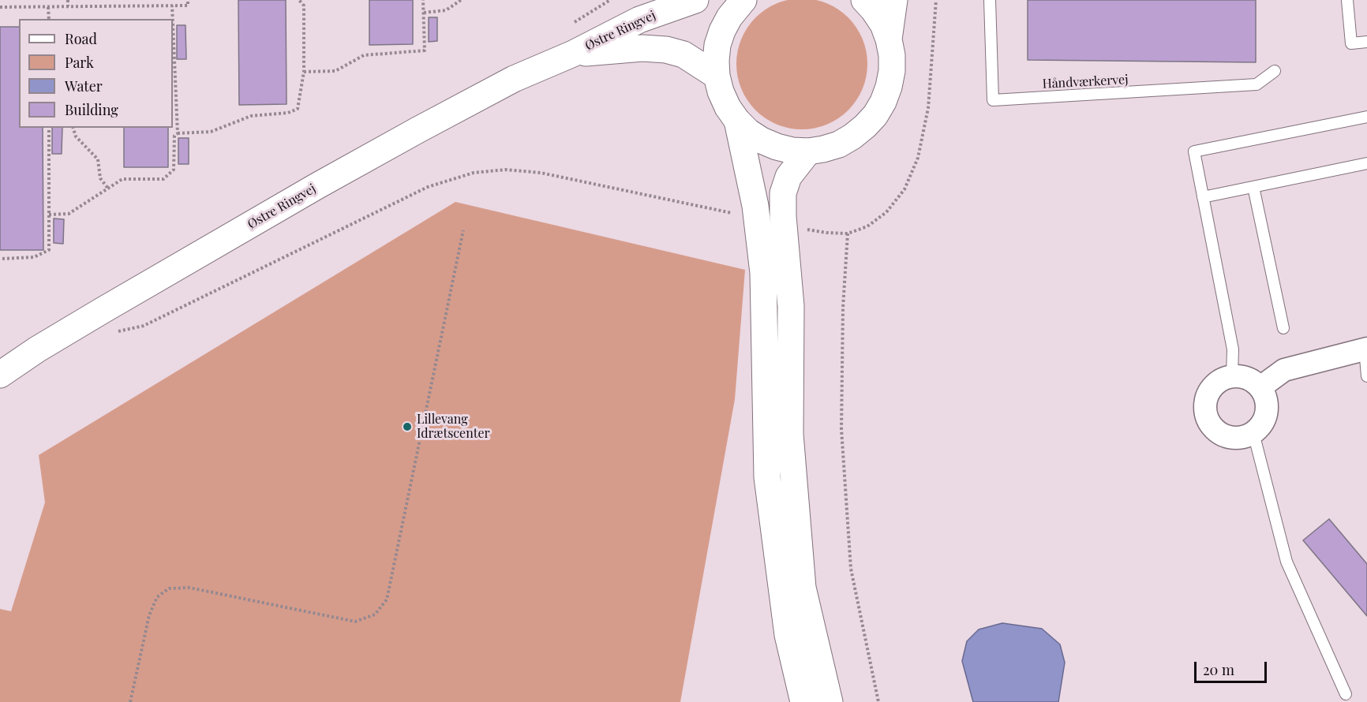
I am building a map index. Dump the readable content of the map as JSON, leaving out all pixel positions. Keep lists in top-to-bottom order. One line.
{"streets":{"main road":["Østre Ringvej"],"lane":["Håndværkervej"]},"places":["Lillevang Idrætscenter"],"legend":["Road","Park","Water","Building"],"scale_bar":"20 m"}
